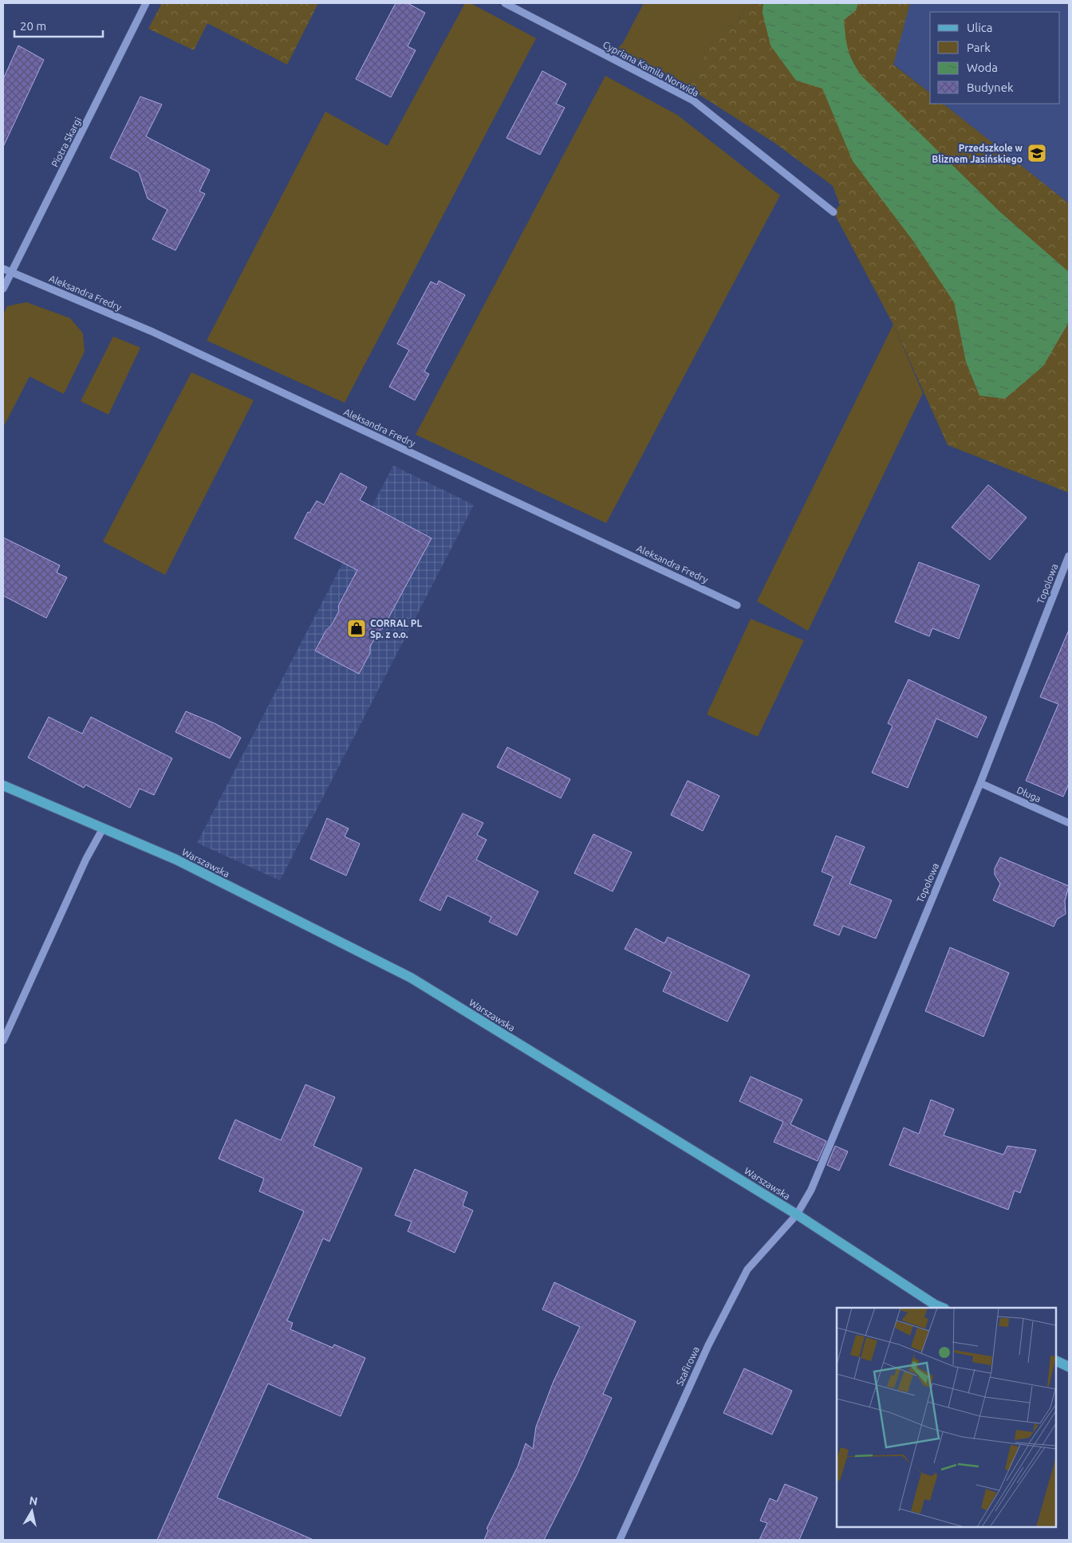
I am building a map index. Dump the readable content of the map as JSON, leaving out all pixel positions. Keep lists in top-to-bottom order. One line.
{"streets":{"main road":["Warszawska"],"street":["Cypriana Kamila Norwida","Piotra Skargi","Aleksandra Fredry","Topolowa","Długa","Szafirowa"]},"crossings":[["Piotra Skargi","Aleksandra Fredry"],["Topolowa","Długa"],["Topolowa","Warszawska"],["Topolowa","Szafirowa"],["Warszawska","Szafirowa"]],"places":{"school or university":["Przedszkole w Bliznem Jasińskiego"],"shop":["CORRAL PL Sp. z o.o."]},"legend":["Ulica","Park","Woda","Budynek"],"scale_bar":"20 m","north":"top"}
